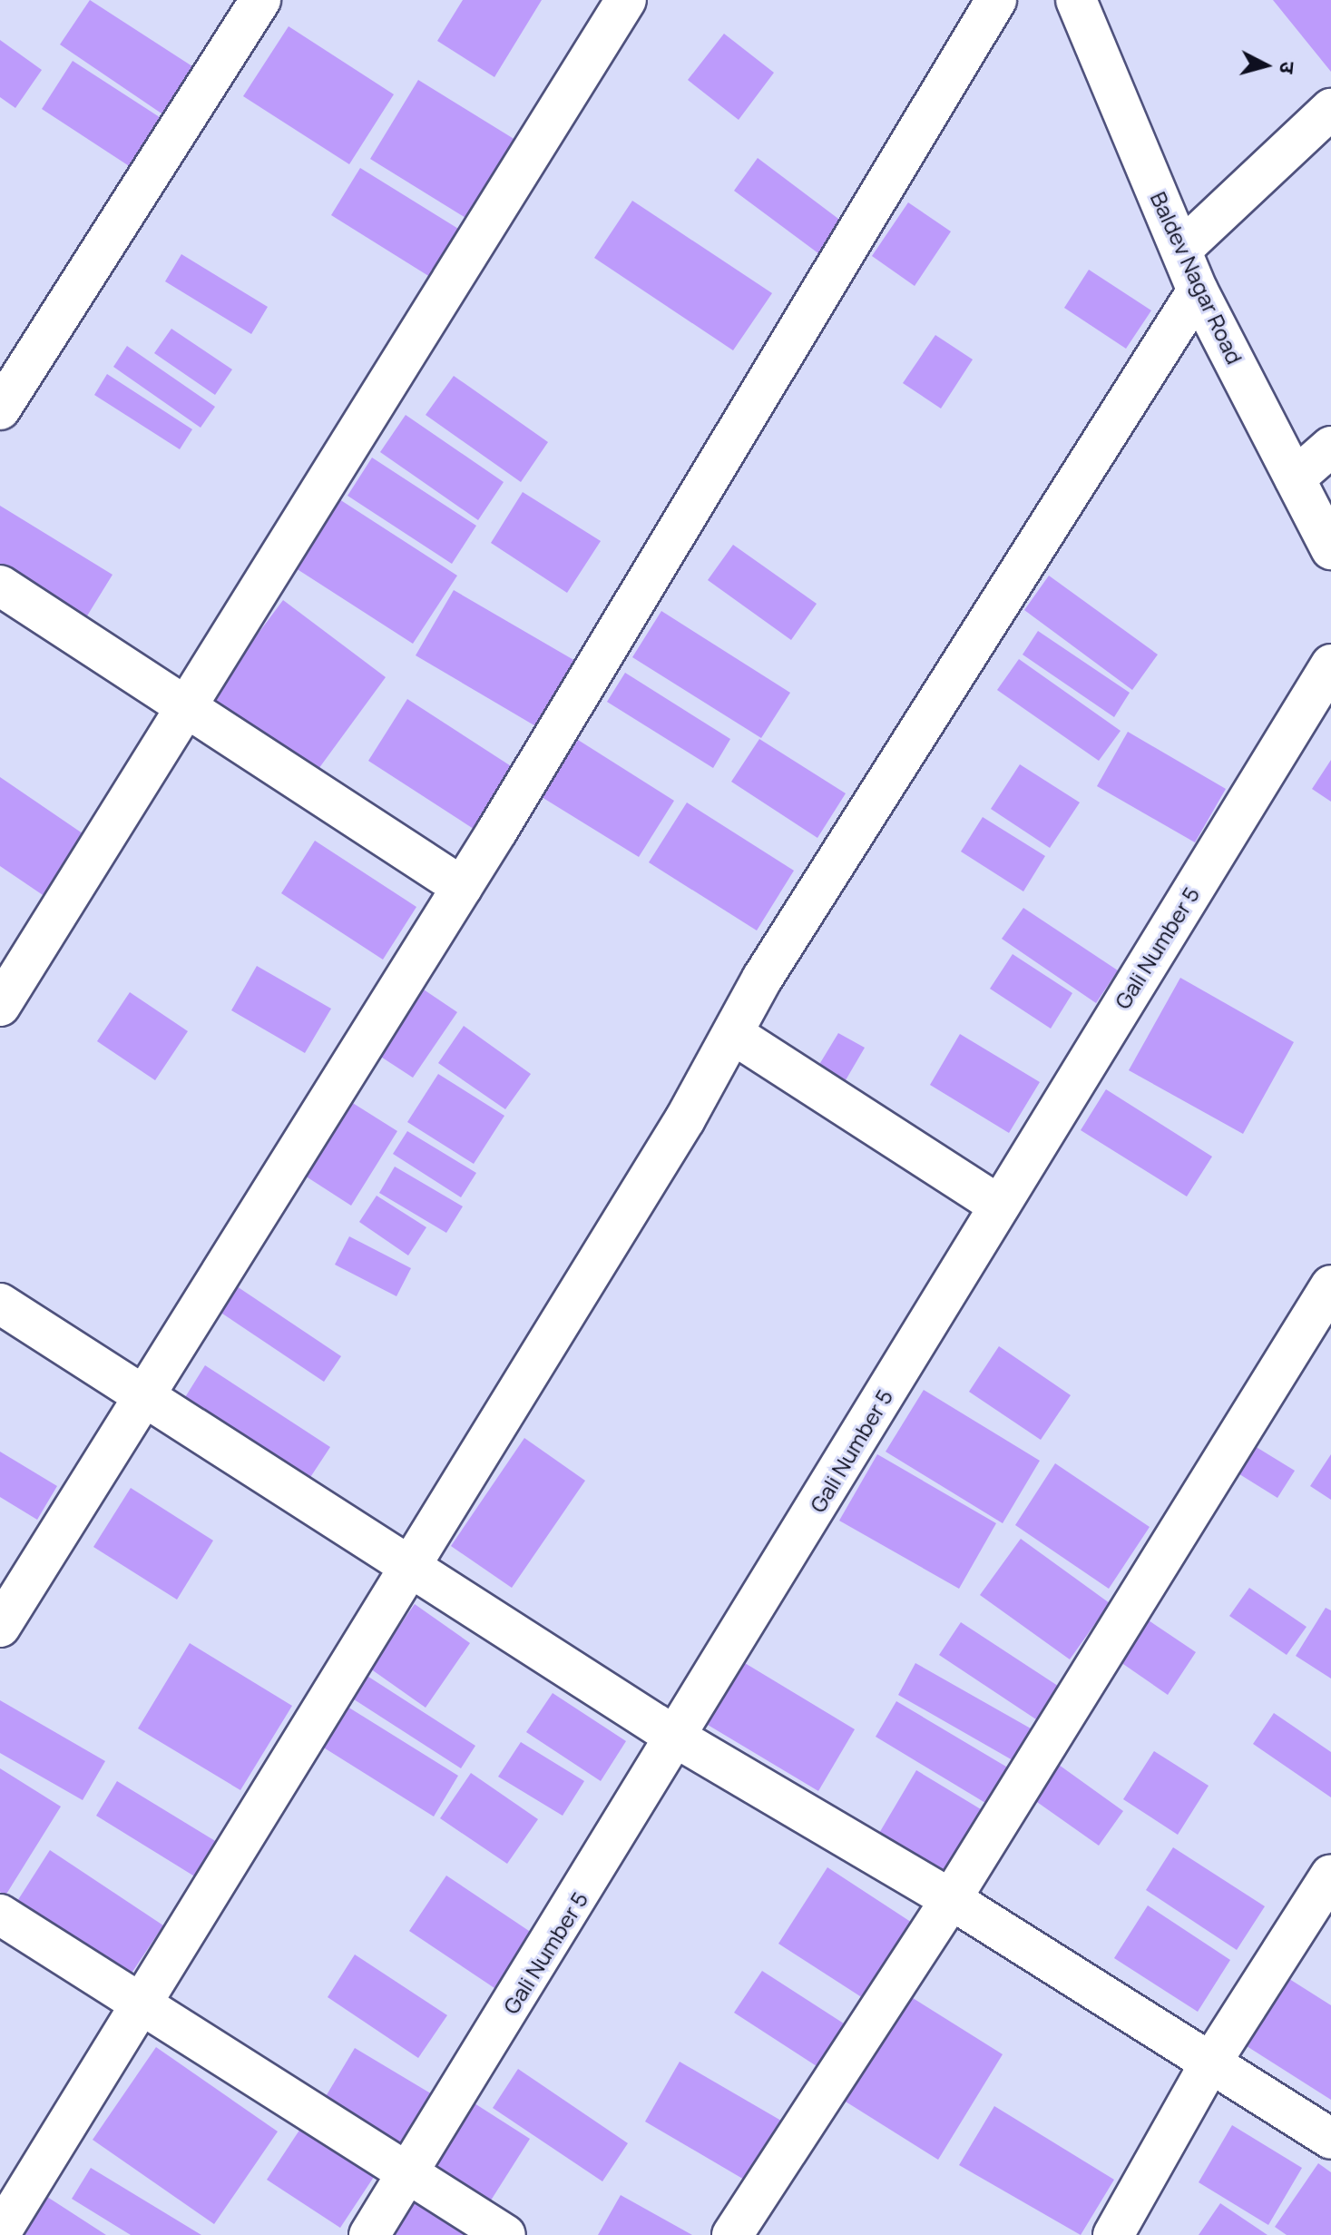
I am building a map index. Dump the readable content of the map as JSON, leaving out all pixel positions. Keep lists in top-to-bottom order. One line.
{"streets":{"street":["Baldev Nagar Road","Gali Number 5"]},"north":"right"}
